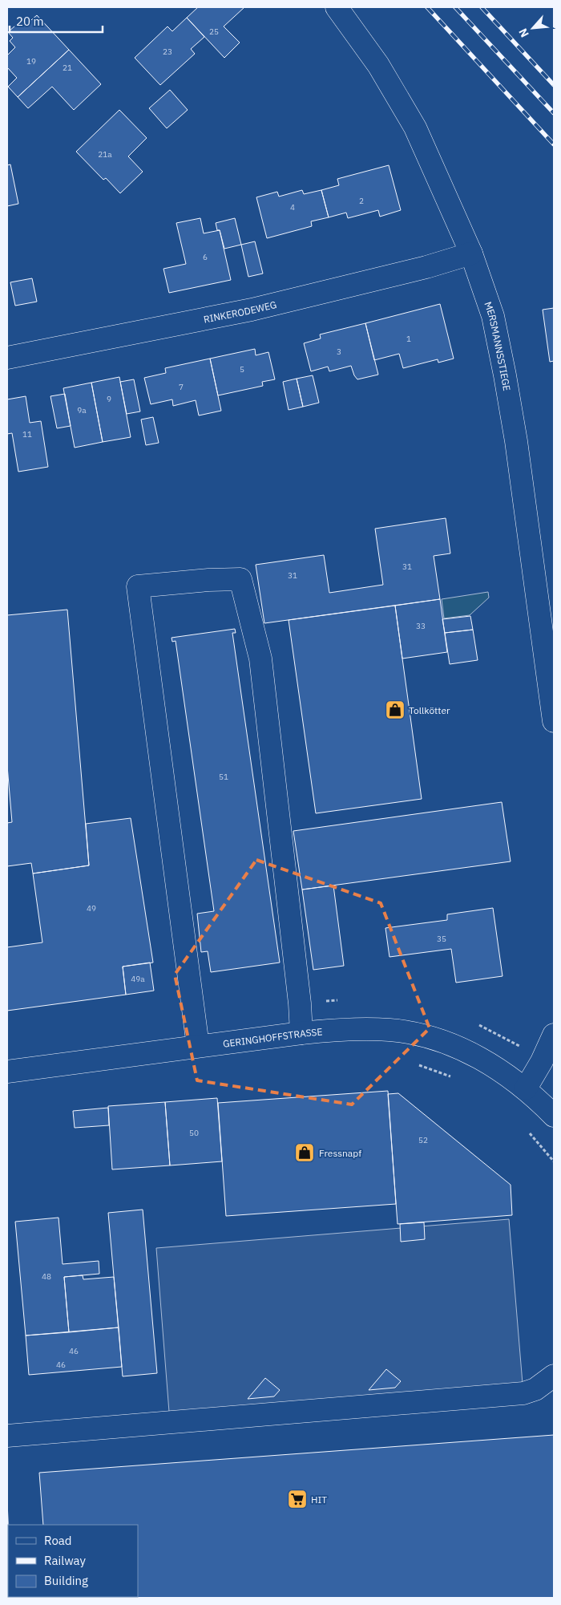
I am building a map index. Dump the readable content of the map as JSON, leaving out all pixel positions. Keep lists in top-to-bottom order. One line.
{"streets":{"street":["RINKERODEWEG","MERSMANNSSTIEGE","GERINGHOFFSTRASSE"]},"crossings":[["RINKERODEWEG","MERSMANNSSTIEGE"]],"places":{"shop":["Tollkötter","Fressnapf"],"supermarket":["HIT"]},"house_numbers":["25","23","19","21","21a","2","4","6","1","3","5","7","9","9a","11","31","31","33","51","49","35","49a","50","52","48","46","46"],"legend":["Road","Railway","Building"],"scale_bar":"20 m","north":"bottom left"}
